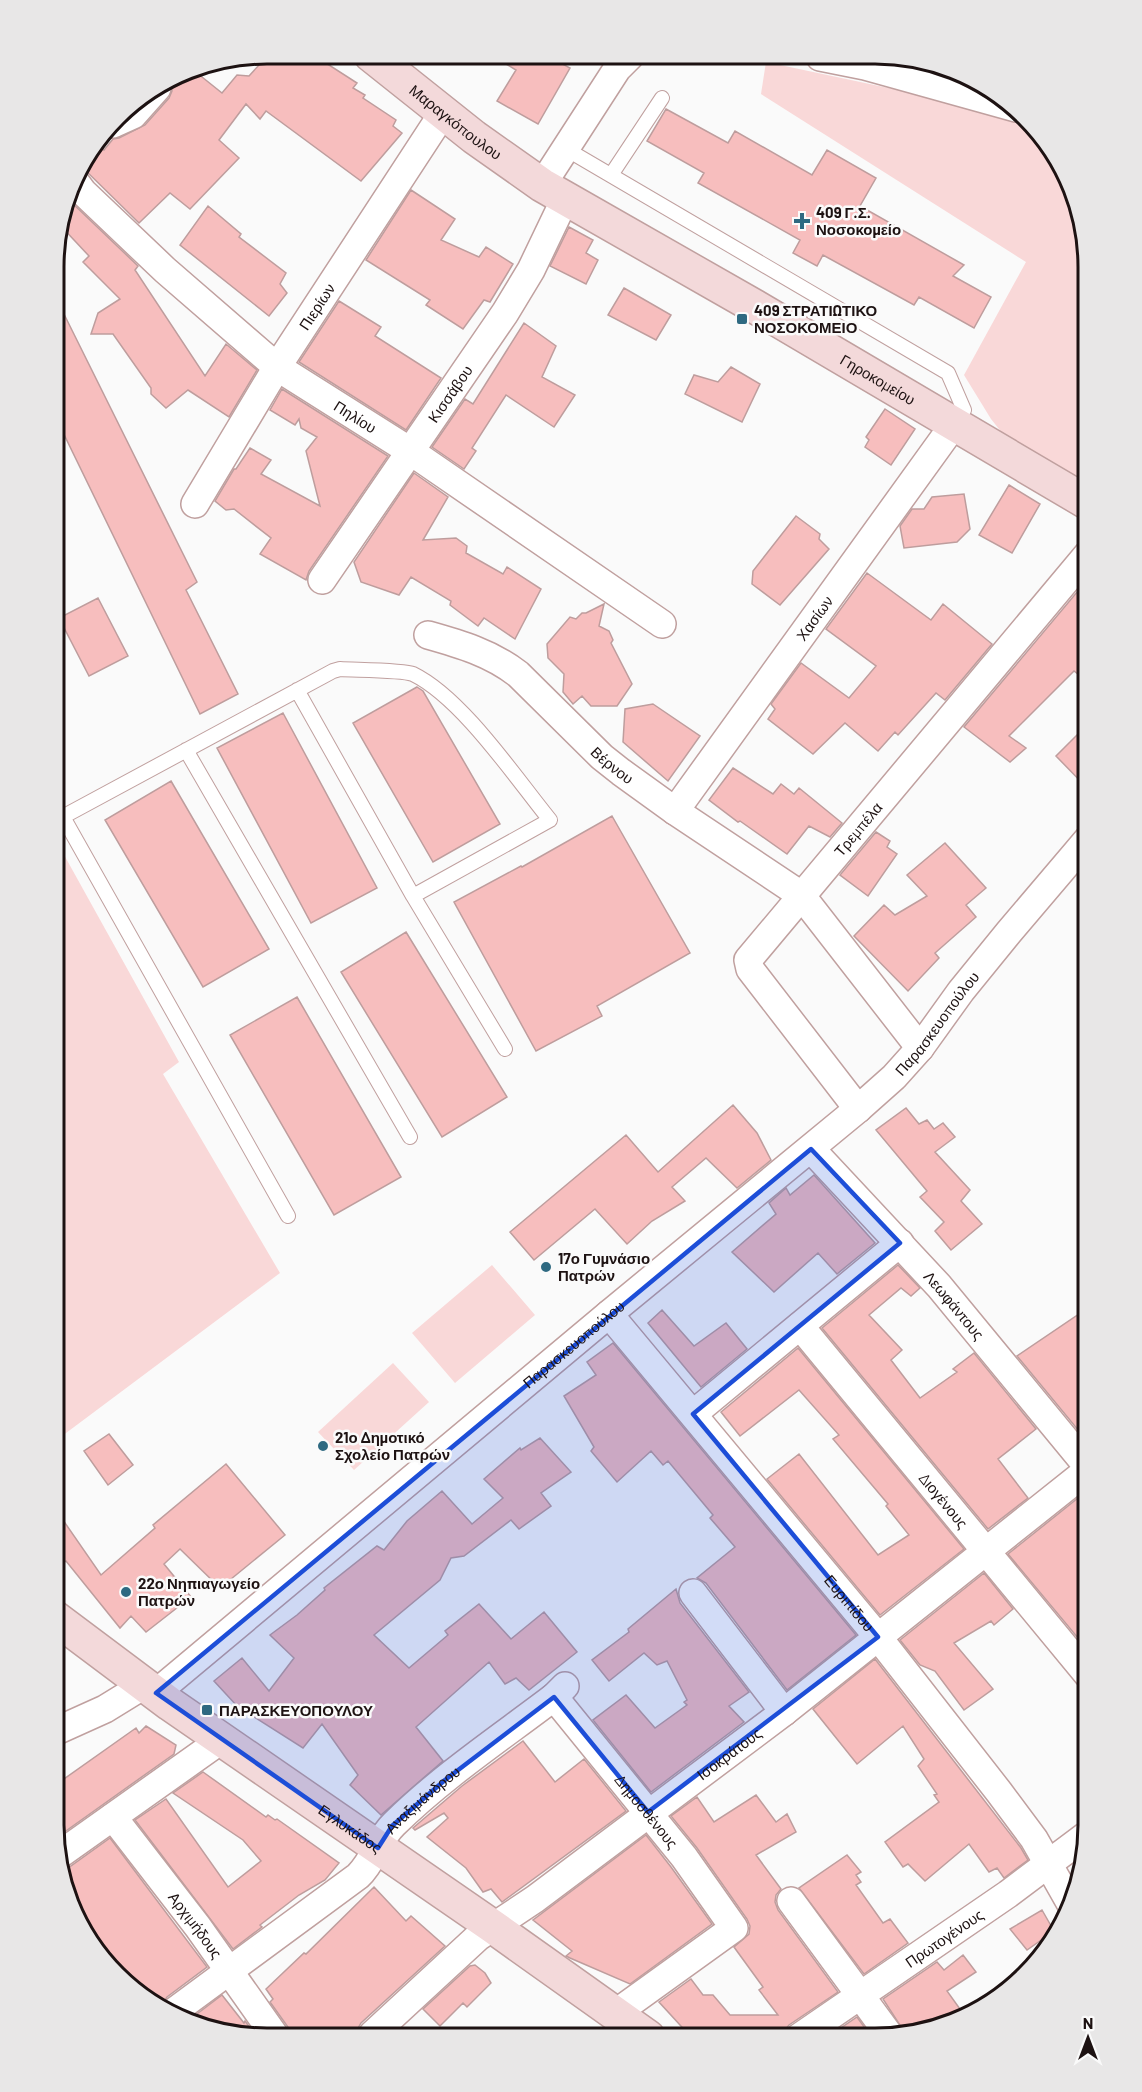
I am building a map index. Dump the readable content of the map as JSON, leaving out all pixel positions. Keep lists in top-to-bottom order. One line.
{"streets":{"main road":["Μαραγκόπουλου","Γηροκομείου","Εγλυκάδος"],"street":["Πιερίων","Κισσάβου","Πηλίου","Χασίων","Βέρνου","Τρεμπέλα","Παρασκευοπούλου","Λεωφάντους","Διογένους","Ευριπίδου","Ισοκράτους","Αναξιμάνδρου","Δημοσθένους","Αρχιμήδους","Πρωτογένους"]},"crossings":[["Μαραγκόπουλου","Πιερίων"],["Μαραγκόπουλου","Γηροκομείου"],["Μαραγκόπουλου","Κισσάβου"],["Πιερίων","Πηλίου"],["Γηροκομείου","Κισσάβου"],["Γηροκομείου","Χασίων"],["Κισσάβου","Πηλίου"],["Χασίων","Βέρνου"],["Βέρνου","Τρεμπέλα"],["Βέρνου","Παρασκευοπούλου"],["Τρεμπέλα","Παρασκευοπούλου"],["Παρασκευοπούλου","Λεωφάντους"],["Παρασκευοπούλου","Ευριπίδου"],["Παρασκευοπούλου","Εγλυκάδος"],["Διογένους","Ισοκράτους"],["Ευριπίδου","Ισοκράτους"],["Ευριπίδου","Πρωτογένους"],["Ισοκράτους","Δημοσθένους"],["Ισοκράτους","Εγλυκάδος"],["Αναξιμάνδρου","Δημοσθένους"],["Αναξιμάνδρου","Εγλυκάδος"],["Αναξιμάνδρου","Αρχιμήδους"],["Δημοσθένους","Εγλυκάδος"]],"places":{"health":["409 Γ.Σ. Νοσοκομείο"],"transit":["409 ΣΤΡΑΤΙΩΤΙΚΟ ΝΟΣΟΚΟΜΕΙΟ","ΠΑΡΑΣΚΕΥΟΠΟΥΛΟΥ"],"other":["17ο Γυμνάσιο Πατρών","21ο Δημοτικό Σχολείο Πατρών","22ο Νηπιαγωγείο Πατρών"]},"north":"top"}
